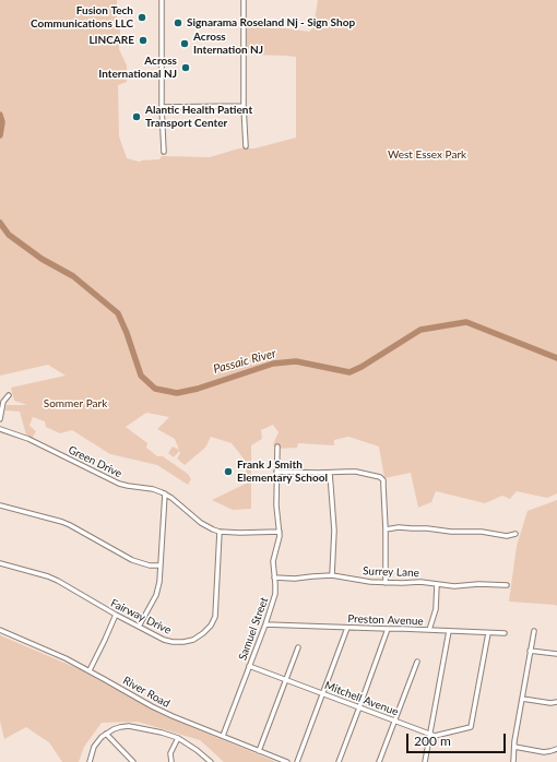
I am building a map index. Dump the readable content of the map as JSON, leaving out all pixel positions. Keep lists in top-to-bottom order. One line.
{"streets":{"street":["Green Drive","Surrey Lane","Fairway Drive","Preston Avenue","Samuel Street","River Road","Mitchell Avenue"]},"crossings":[["Green Drive","Fairway Drive"],["Green Drive","Samuel Street"],["Surrey Lane","Samuel Street"],["Preston Avenue","Samuel Street"],["Preston Avenue","Mitchell Avenue"],["Samuel Street","River Road"],["Samuel Street","Mitchell Avenue"]],"water":["Passaic River"],"parks":["West Essex Park","Sommer Park"],"places":["Fusion Tech Communications LLC","Signarama Roseland Nj - Sign Shop","LINCARE","Across Internation NJ","Across International NJ","Alantic Health Patient Transport Center","Frank J Smith Elementary School"],"scale_bar":"200 m"}
